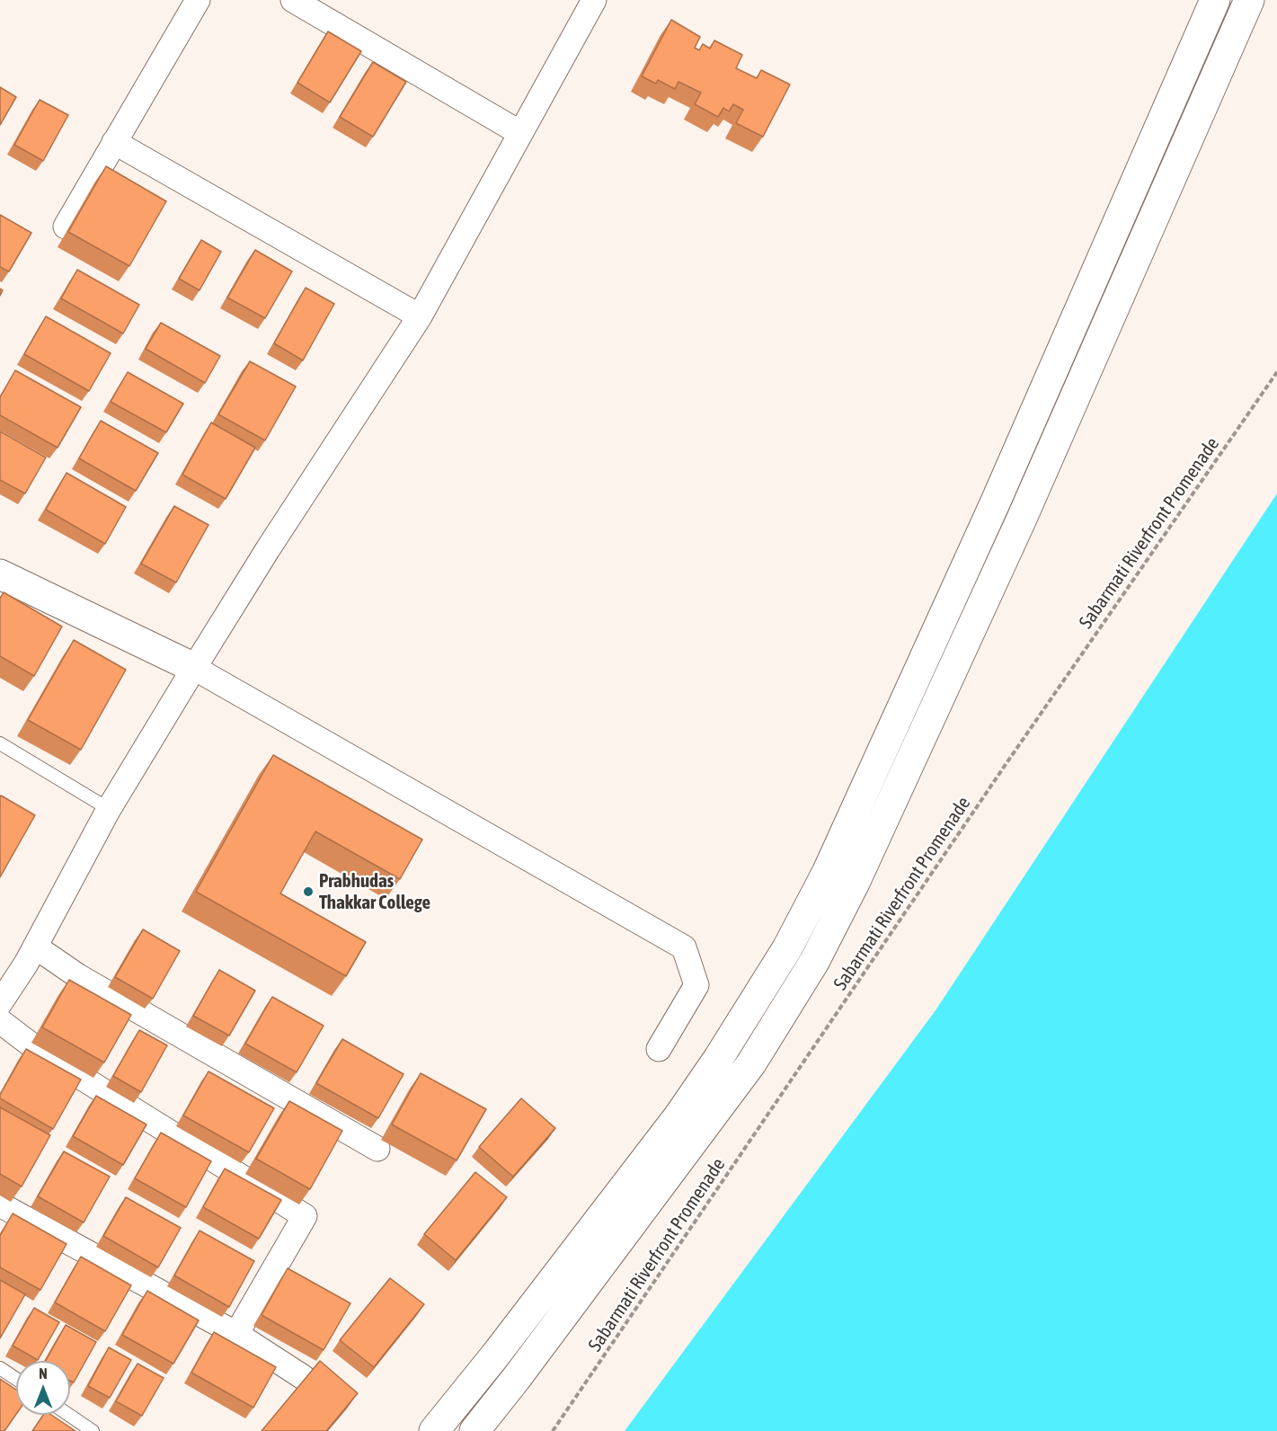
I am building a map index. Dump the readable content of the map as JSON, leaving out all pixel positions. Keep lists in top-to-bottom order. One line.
{"streets":{"path":["Sabarmati Riverfront Promenade"]},"places":["Prabhudas Thakkar College"],"north":"top"}
